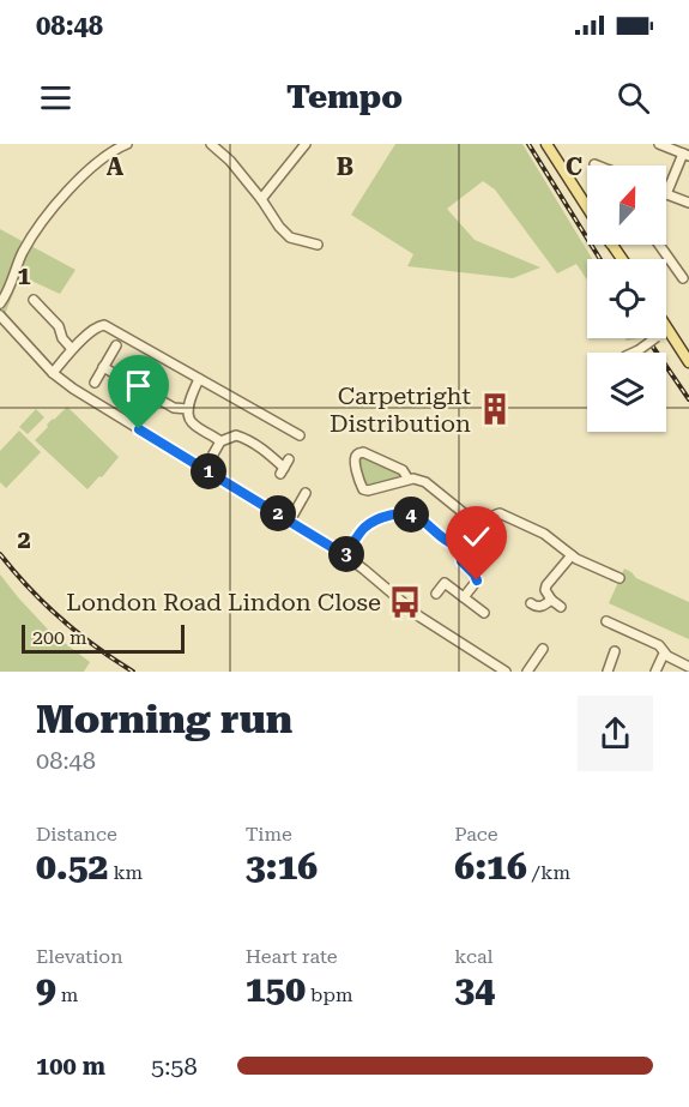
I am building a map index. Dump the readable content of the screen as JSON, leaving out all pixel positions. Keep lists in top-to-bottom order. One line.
{"places":{"building":["Carpetright Distribution"],"bus stop":["London Road Lindon Close"]},"scale_bar":"200 m","north":"top","page":{"status":"08:48","header":"Tempo","pins":["1","2","4","3"],"scale":"200 m","heading":["Morning run","08:48"],"stats":[["Distance","0.52 km"],["Time","3:16"],["Pace","6:16 /km"],["Elevation","9 m"],["Heart rate","150 bpm"],["kcal","34"]],"list":[{"name":"100 m","note":"5:58"}]},"grid":{"columns":["A","B","C"],"rows":["1","2"]}}
